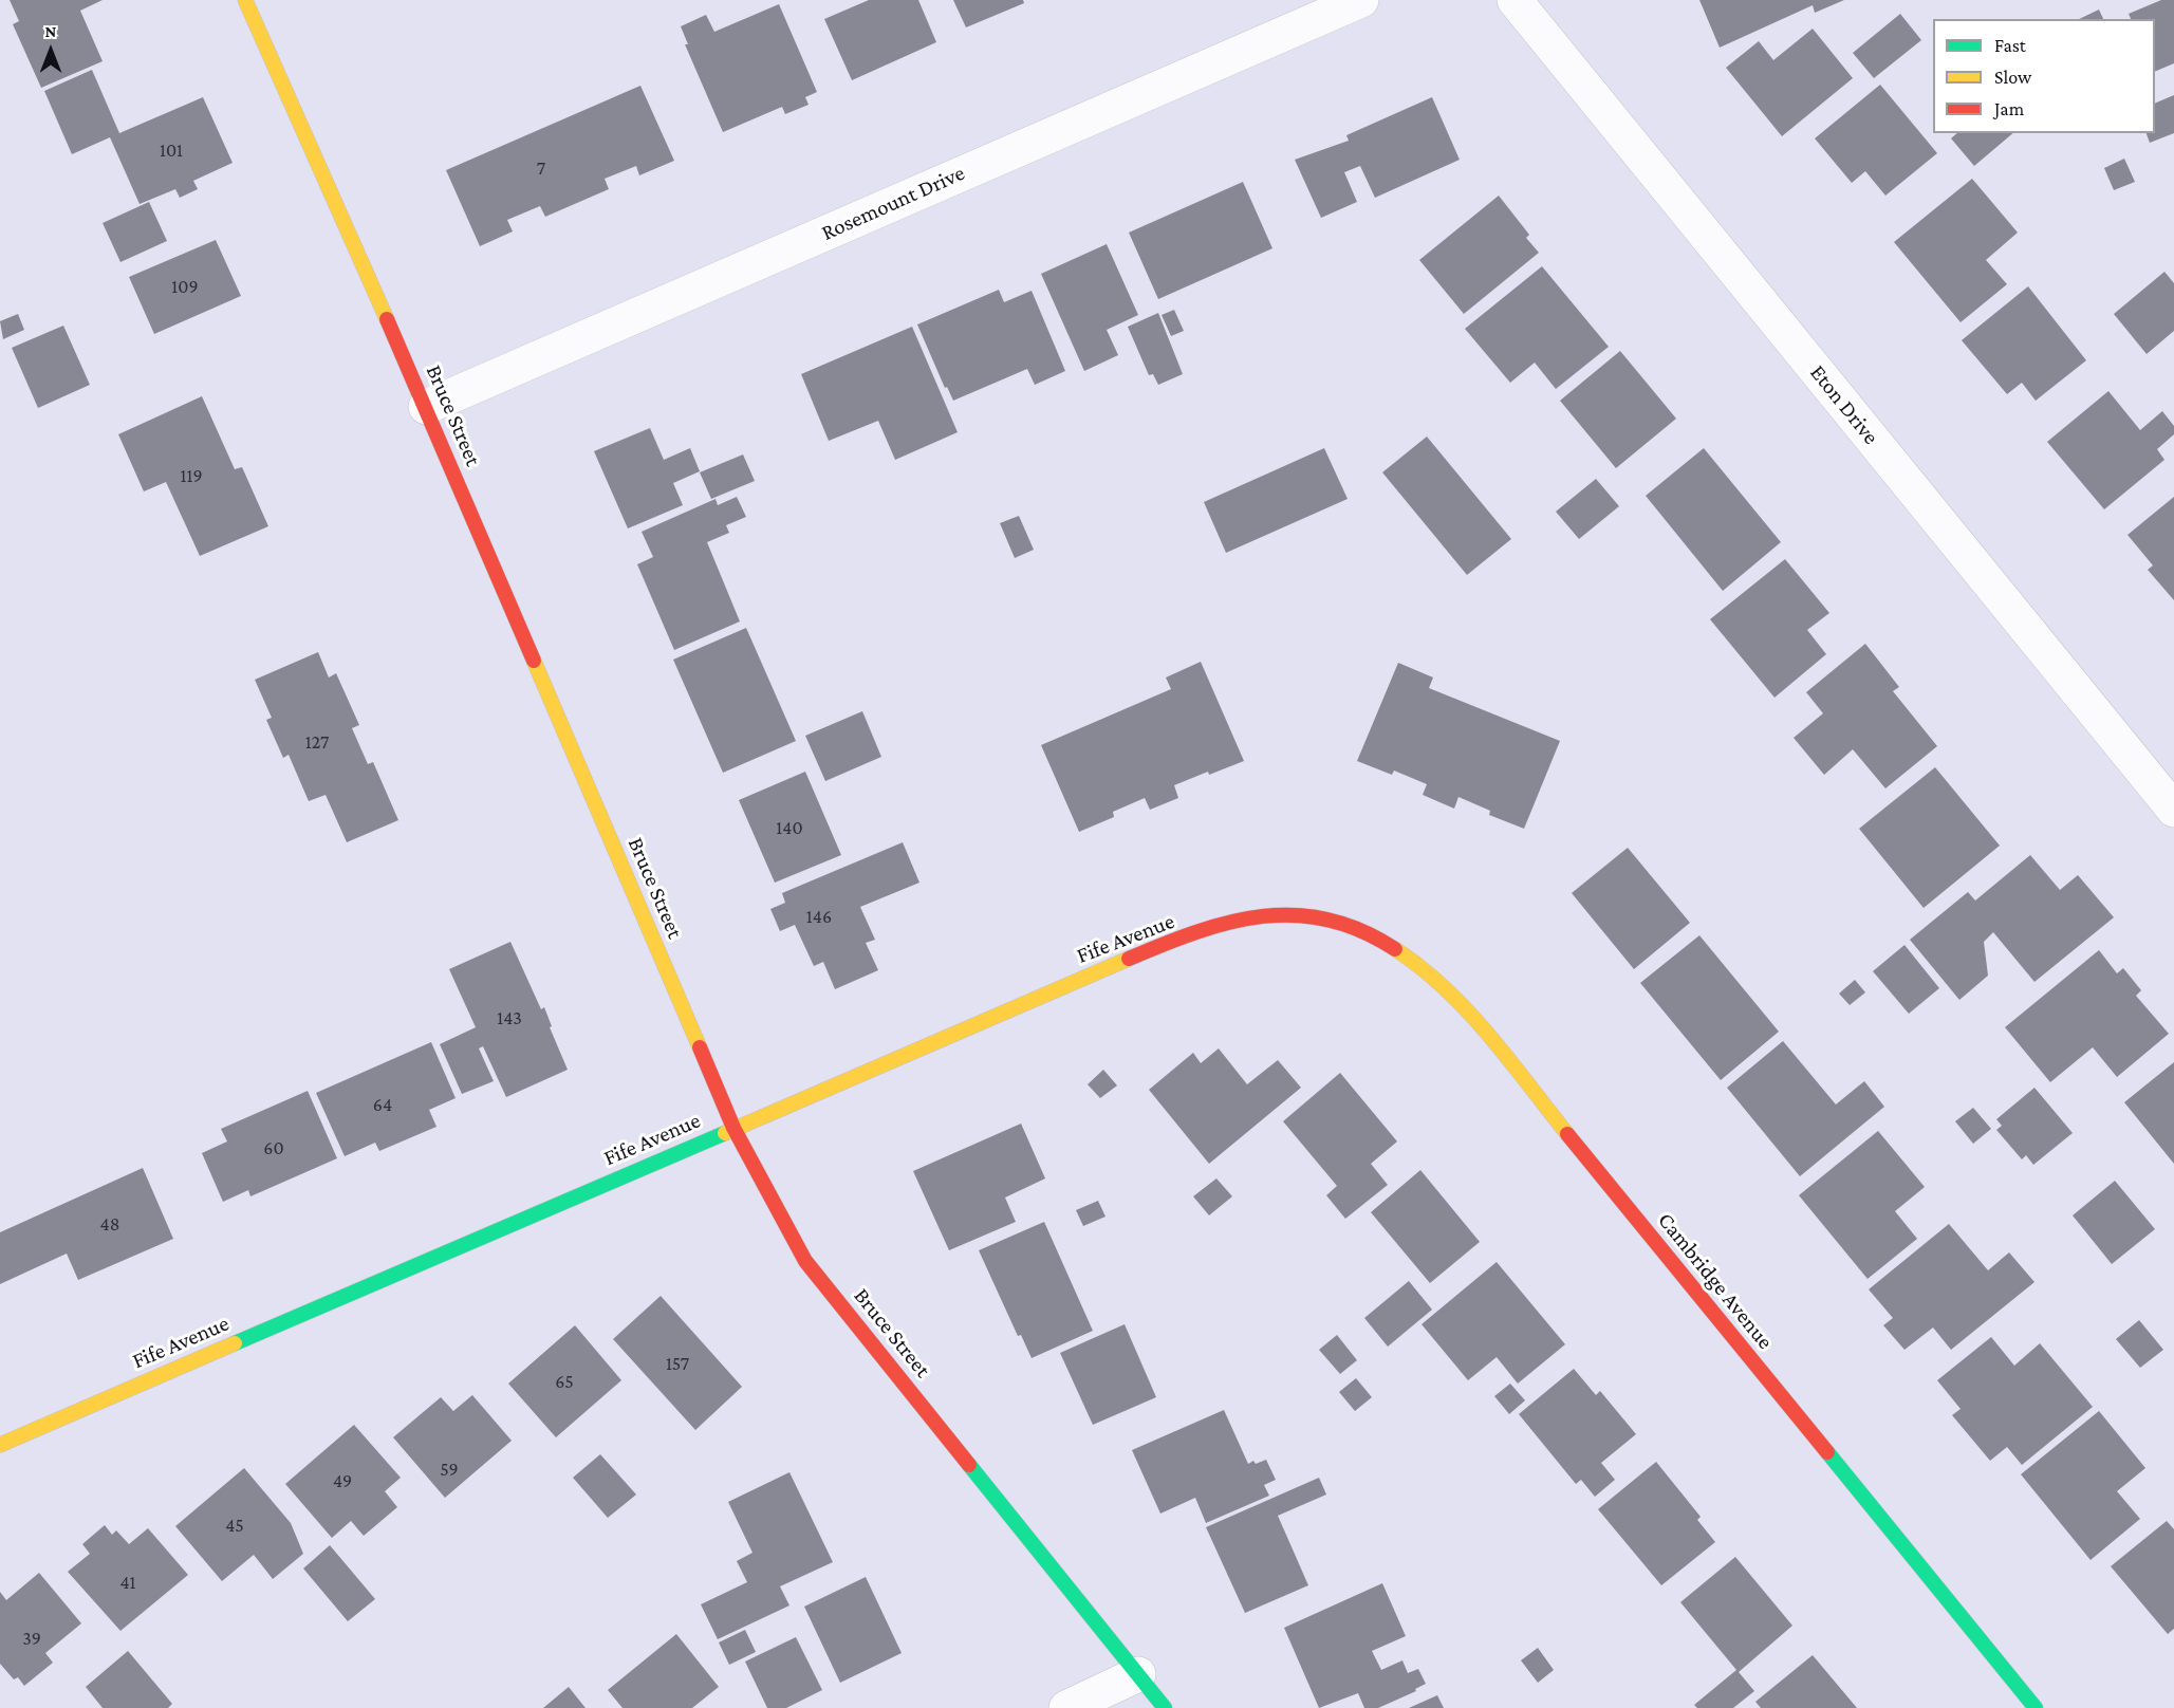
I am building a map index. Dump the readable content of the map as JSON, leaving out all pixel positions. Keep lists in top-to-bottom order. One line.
{"streets":{"street":["Rosemount Drive","Eton Drive","Bruce Street","Fife Avenue","Cambridge Avenue"]},"crossings":[["Rosemount Drive","Bruce Street"],["Bruce Street","Fife Avenue"],["Fife Avenue","Cambridge Avenue"]],"house_numbers":["101","7","109","119","127","140","146","143","64","60","48","157","65","59","49","45","41","39"],"legend":["Fast","Slow","Jam"],"north":"top"}
